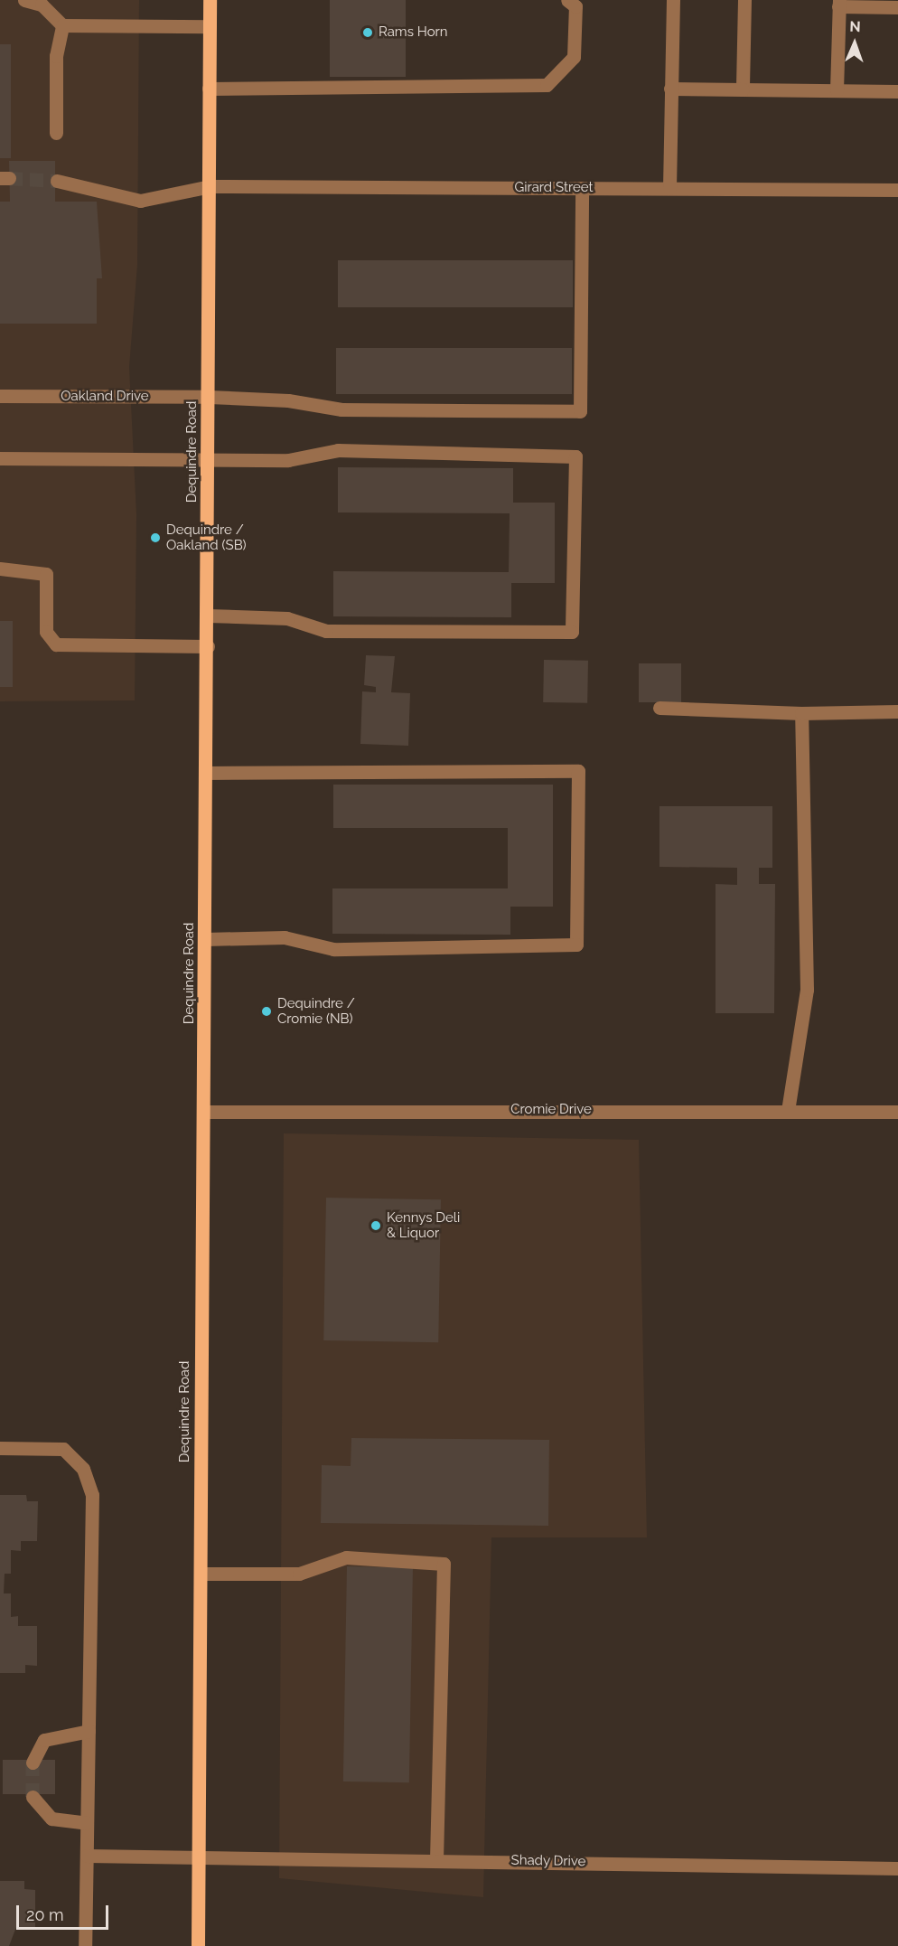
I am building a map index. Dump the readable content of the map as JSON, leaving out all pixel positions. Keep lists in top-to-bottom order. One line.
{"streets":{"main road":["Dequindre Road"],"street":["Girard Street","Oakland Drive","Cromie Drive","Shady Drive"]},"crossings":[["Girard Street","Oakland Drive"],["Girard Street","Dequindre Road"],["Oakland Drive","Dequindre Road"],["Dequindre Road","Cromie Drive"],["Dequindre Road","Shady Drive"]],"places":["Rams Horn","Dequindre / Oakland (SB)","Dequindre / Cromie (NB)","Kennys Deli & Liquor"],"scale_bar":"20 m","north":"top"}
